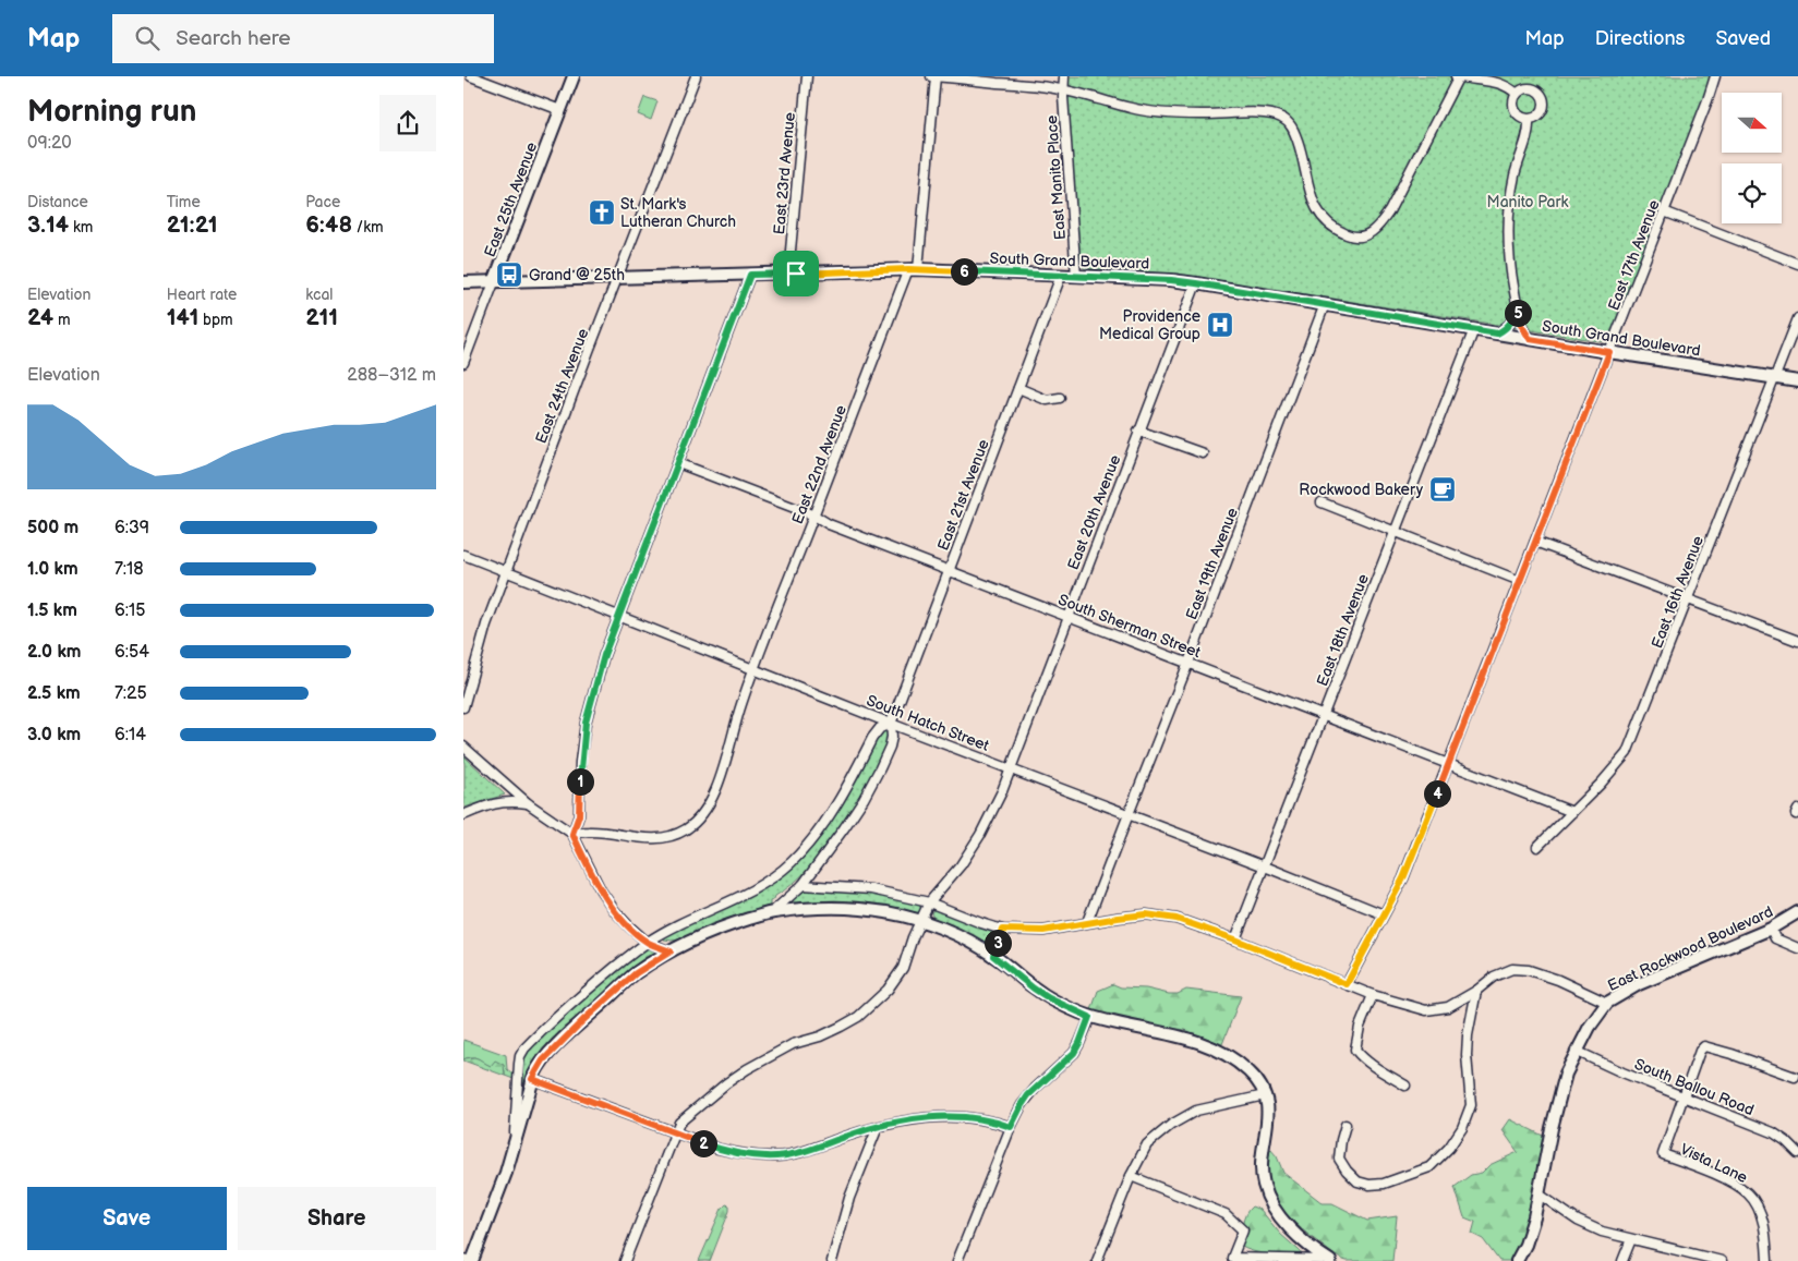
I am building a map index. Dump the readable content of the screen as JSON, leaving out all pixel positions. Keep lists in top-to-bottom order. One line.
{"streets":{"street":["East 23rd Avenue","East Manito Place","East 25th Avenue","East 17th Avenue","South Grand Boulevard","East 24th Avenue","East 22nd Avenue","East 21st Avenue","East 20th Avenue","East 19th Avenue","East 16th Avenue","South Sherman Street","East 18th Avenue","South Hatch Street","East Rockwood Boulevard","South Ballou Road","Vista Lane"]},"crossings":[["East 23rd Avenue","South Grand Boulevard"],["East Manito Place","South Grand Boulevard"],["East 25th Avenue","South Grand Boulevard"],["East 17th Avenue","South Grand Boulevard"],["East 17th Avenue","South Sherman Street"],["East 17th Avenue","South Hatch Street"],["South Grand Boulevard","East 24th Avenue"],["South Grand Boulevard","East 22nd Avenue"],["South Grand Boulevard","East 21st Avenue"],["South Grand Boulevard","East 20th Avenue"],["South Grand Boulevard","East 19th Avenue"],["South Grand Boulevard","East 16th Avenue"],["South Grand Boulevard","East 18th Avenue"],["East 24th Avenue","South Hatch Street"],["East 22nd Avenue","South Sherman Street"],["East 22nd Avenue","South Hatch Street"],["East 21st Avenue","South Sherman Street"],["East 21st Avenue","South Hatch Street"],["East 20th Avenue","South Sherman Street"],["East 20th Avenue","South Hatch Street"],["East 19th Avenue","South Sherman Street"],["East 19th Avenue","South Hatch Street"],["East 16th Avenue","South Sherman Street"],["South Sherman Street","East 18th Avenue"],["East 18th Avenue","South Hatch Street"],["East Rockwood Boulevard","South Ballou Road"],["South Ballou Road","Vista Lane"]],"parks":["Manito Park"],"places":{"church":["St. Mark's Lutheran Church"],"bus stop":["Grand @ 25th"],"hospital":["Providence Medical Group"],"cafe":["Rockwood Bakery"]},"north":"right","page":{"header":"Map","search":"Search here","nav":["Map","Directions","Saved"],"heading":["Morning run","09:20"],"stats":[["Distance","3.14 km"],["Time","21:21"],["Pace","6:48 /km"],["Elevation","24 m"],["Heart rate","141 bpm"],["kcal","211"]],"pins":["6","5","1","4","3","2"],"chart":["Elevation","288–312 m"],"list":[{"name":"500 m","note":"6:39"},{"name":"1.0 km","note":"7:18"},{"name":"1.5 km","note":"6:15"},{"name":"2.0 km","note":"6:54"},{"name":"2.5 km","note":"7:25"},{"name":"3.0 km","note":"6:14"}],"buttons":["Save","Share"]}}
